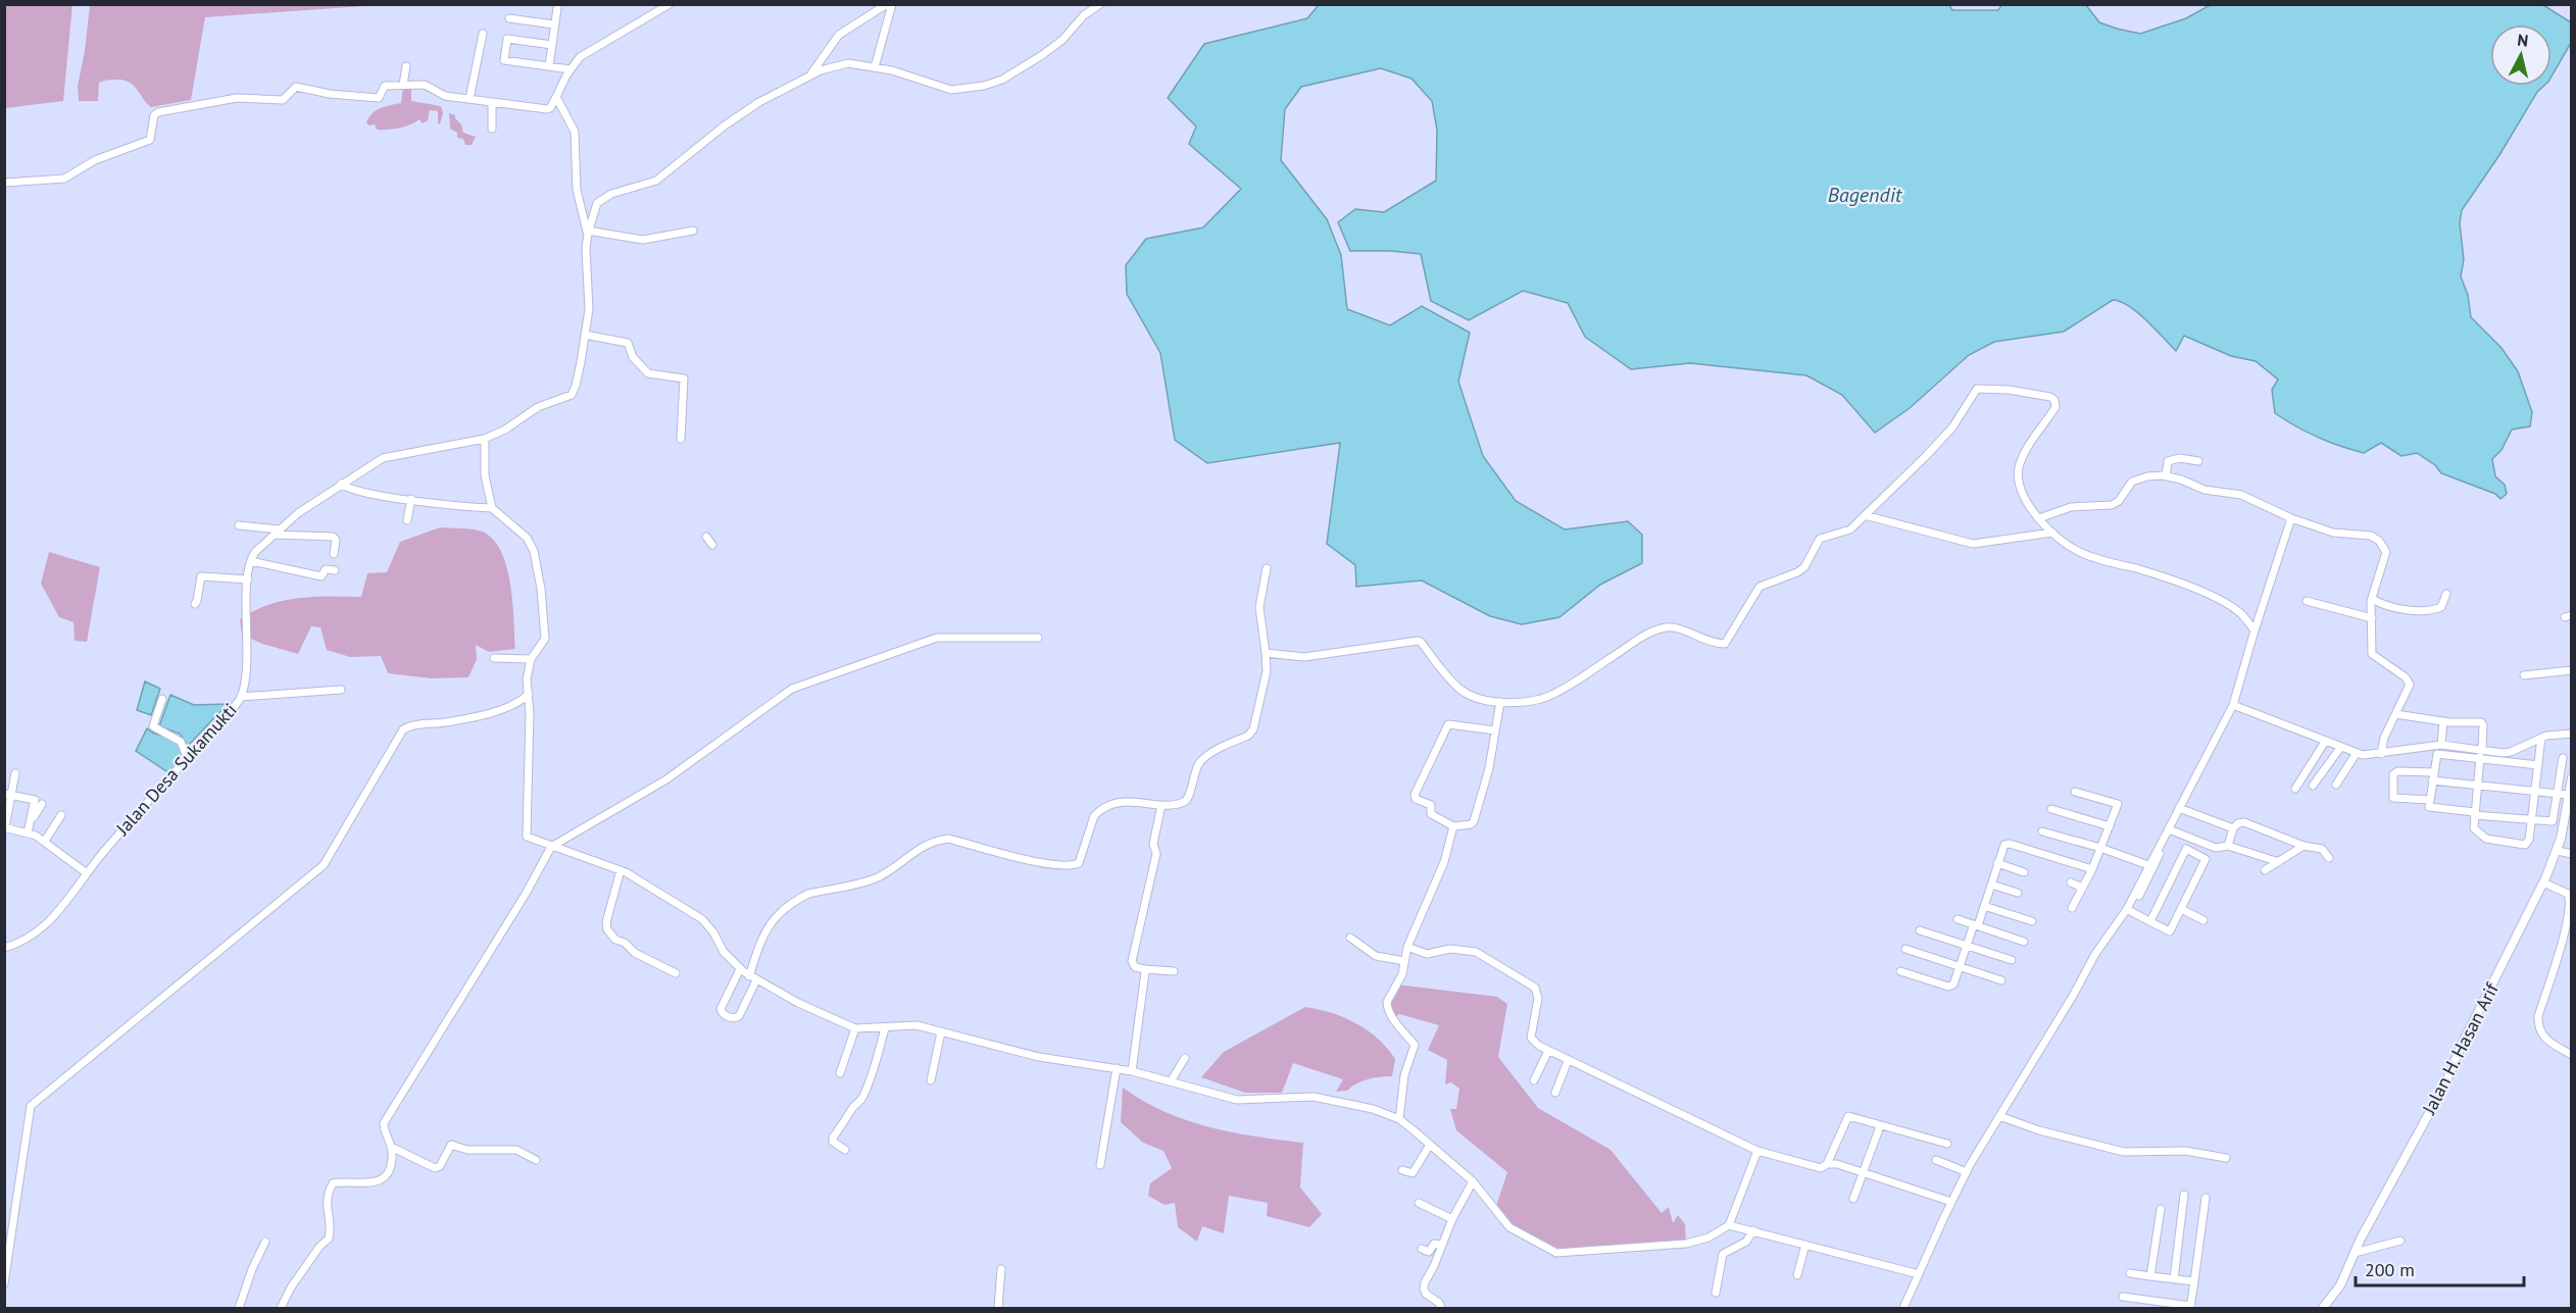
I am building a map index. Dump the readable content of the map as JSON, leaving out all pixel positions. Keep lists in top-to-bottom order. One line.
{"streets":{"main road":["Jalan H. Hasan Arif"],"street":["Jalan Desa Sukamukti"]},"water":["Bagendit"],"scale_bar":"200 m","north":"top"}
